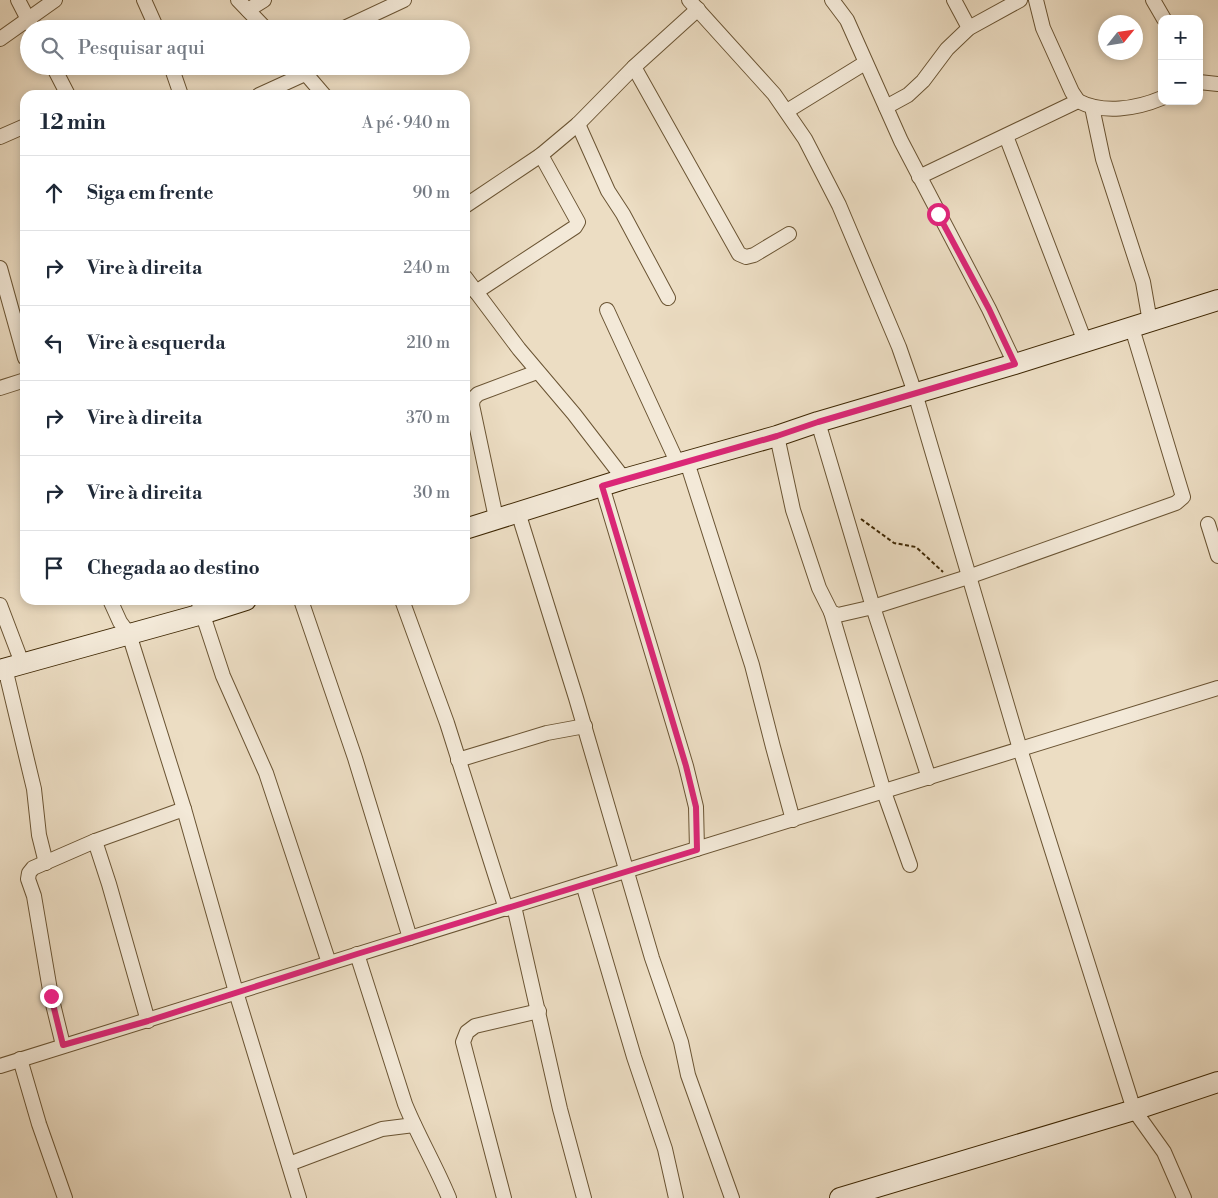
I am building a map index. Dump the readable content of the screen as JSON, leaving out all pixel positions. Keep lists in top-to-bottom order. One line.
{"north":"top right","page":{"map_buttons":["+","−"],"search":"Pesquisar aqui","heading":["12 min","A pé · 940 m"],"list":[["Siga em frente","90 m"],["Vire à direita","240 m"],["Vire à esquerda","210 m"],["Vire à direita","370 m"],["Vire à direita","30 m"],"Chegada ao destino"]}}
